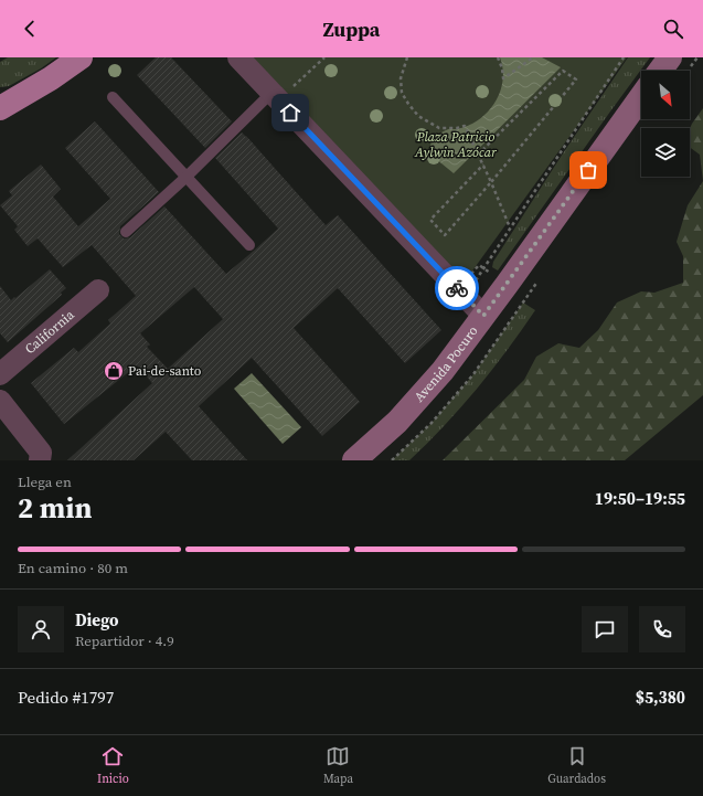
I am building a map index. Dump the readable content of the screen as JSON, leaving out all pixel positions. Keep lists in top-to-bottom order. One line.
{"streets":{"main road":["Avenida Pocuro"],"street":["California"]},"parks":["Plaza Patricio Aylwin Azócar"],"places":{"shop":["Pai-de-santo"]},"north":"bottom right","page":{"header":"Zuppa","heading":["2 min","Llega en","19:50–19:55"],"panel":["Diego","Repartidor · 4.9","Pedido #1797","$5,380"],"bar":"En camino · 80 m","tabs":["Inicio","Mapa","Guardados"]}}
